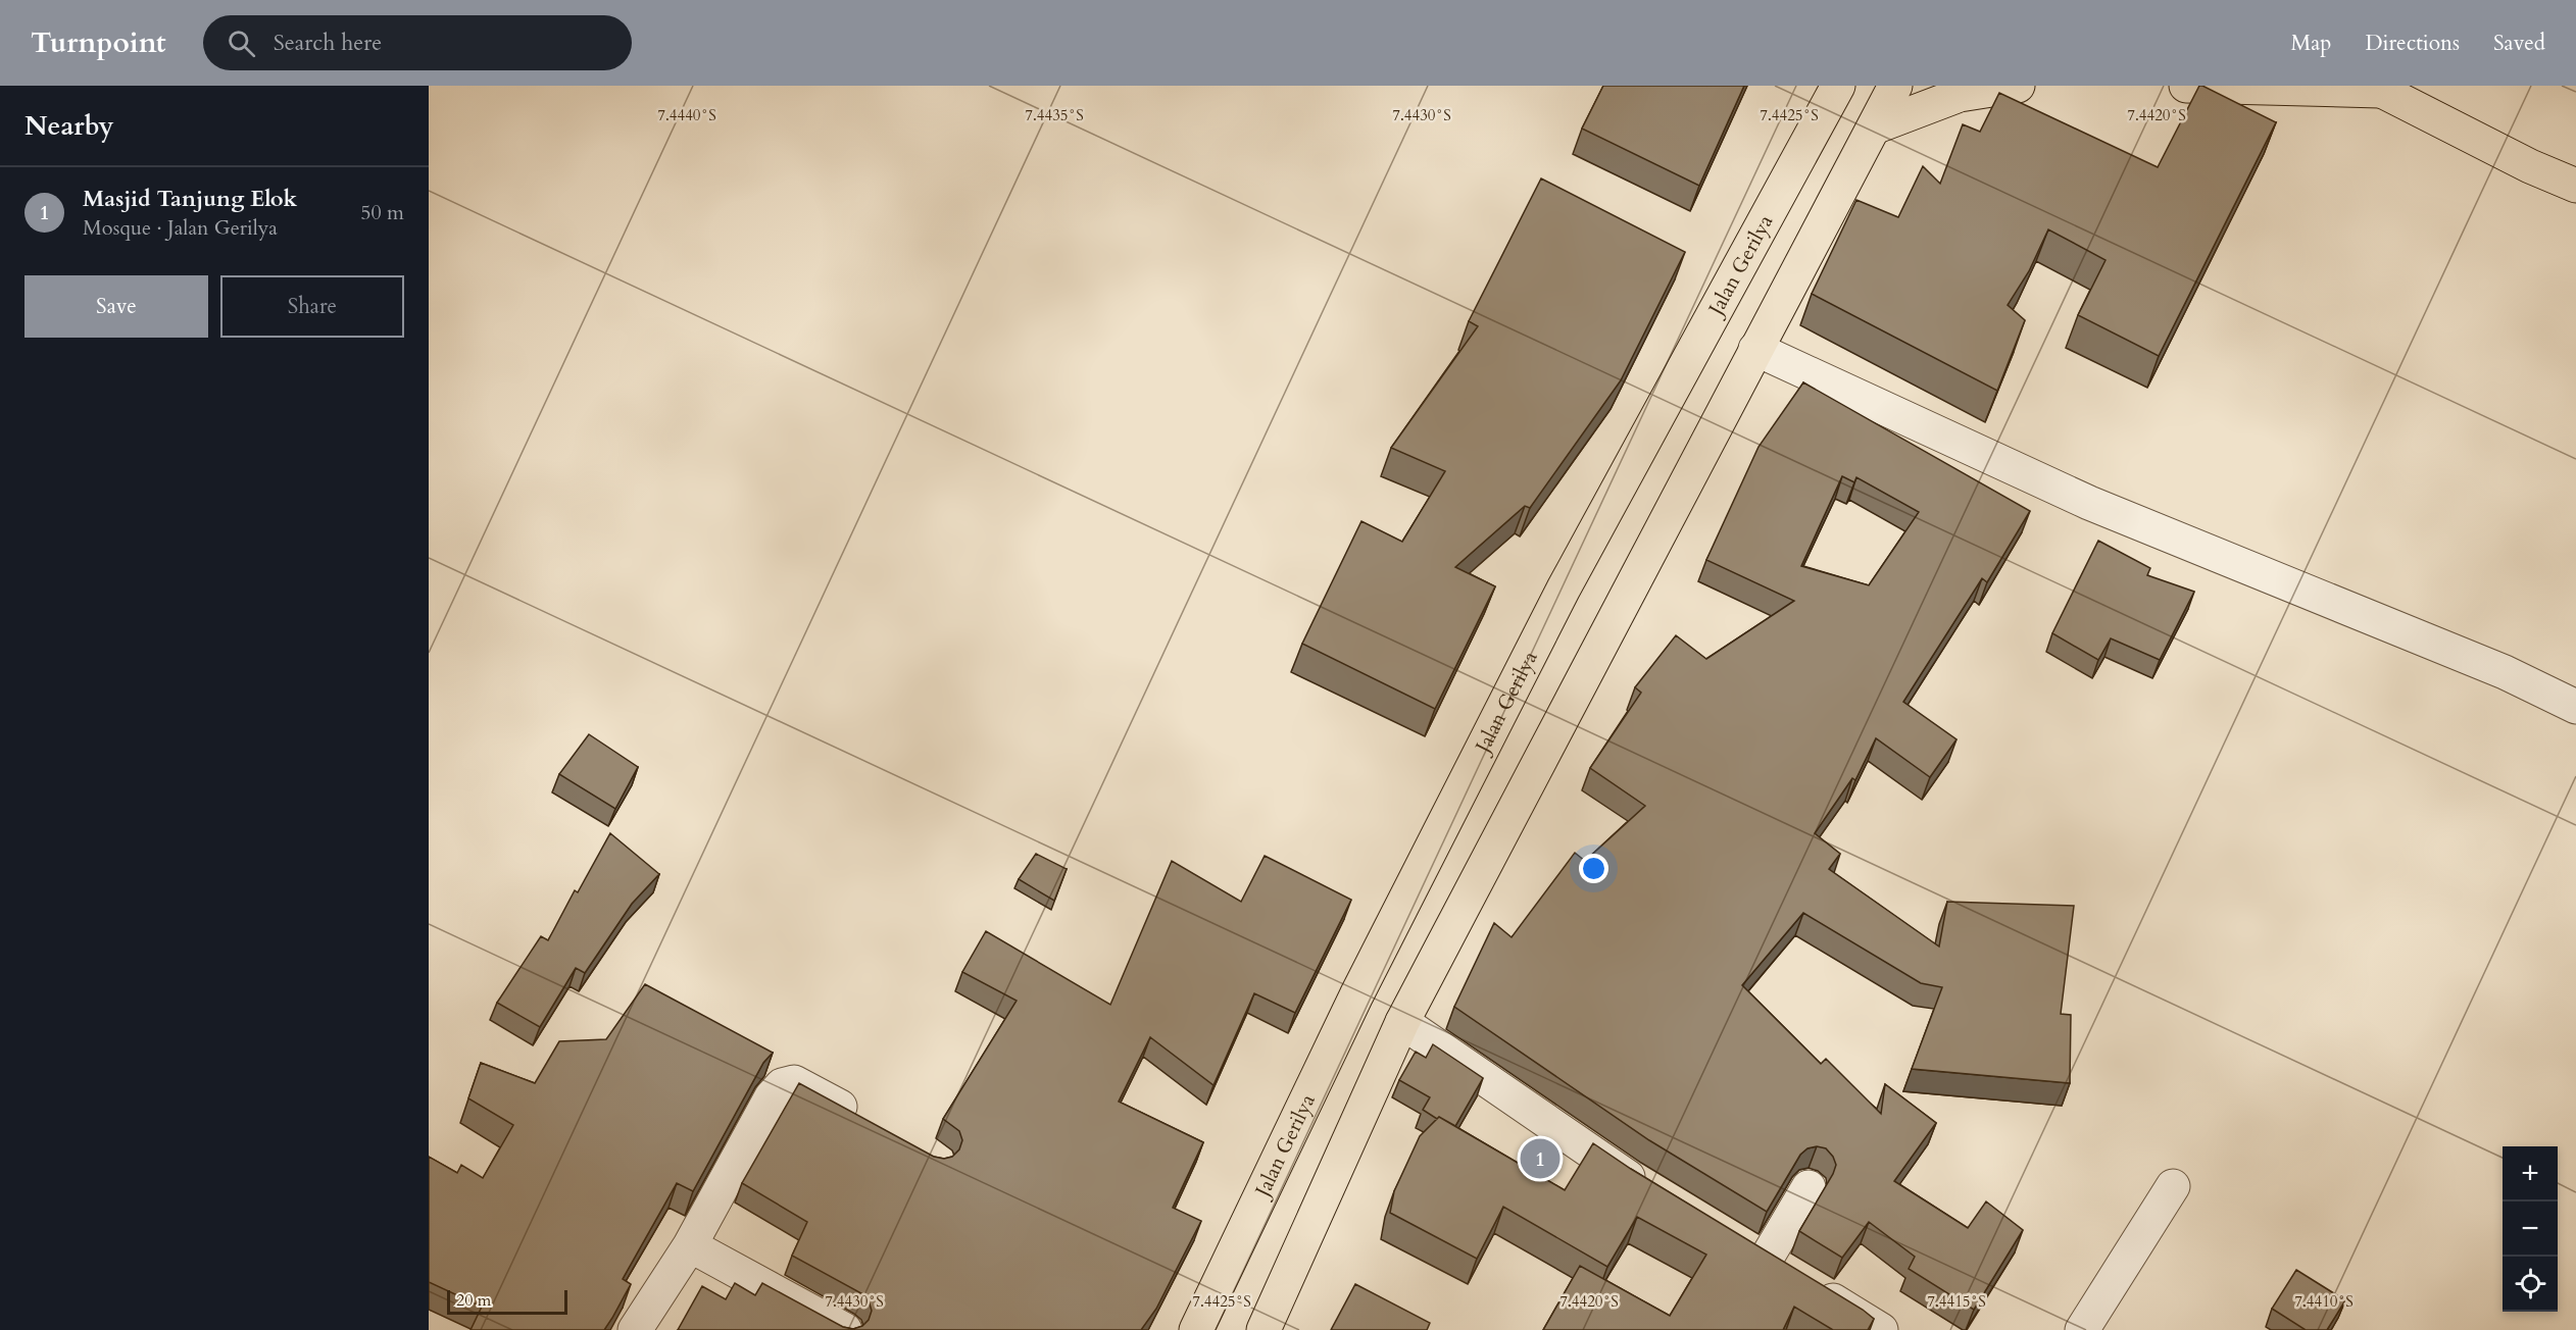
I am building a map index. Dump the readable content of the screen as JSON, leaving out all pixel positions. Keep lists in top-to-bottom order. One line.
{"streets":{"main road":["Jalan Gerilya"]},"scale_bar":"20 m","page":{"header":"Turnpoint","search":"Search here","nav":["Map","Directions","Saved"],"heading":"Nearby","list":[{"mark":"1","name":"Masjid Tanjung Elok","note":"Mosque · Jalan Gerilya","value":"50 m"}],"buttons":["Save","Share"],"pins":"1","map_buttons":["+","−"],"scale":"20 m"},"coordinates":["7.4440°S","7.4435°S","7.4430°S","7.4425°S","7.4420°S","7.4415°S","7.4410°S"]}
